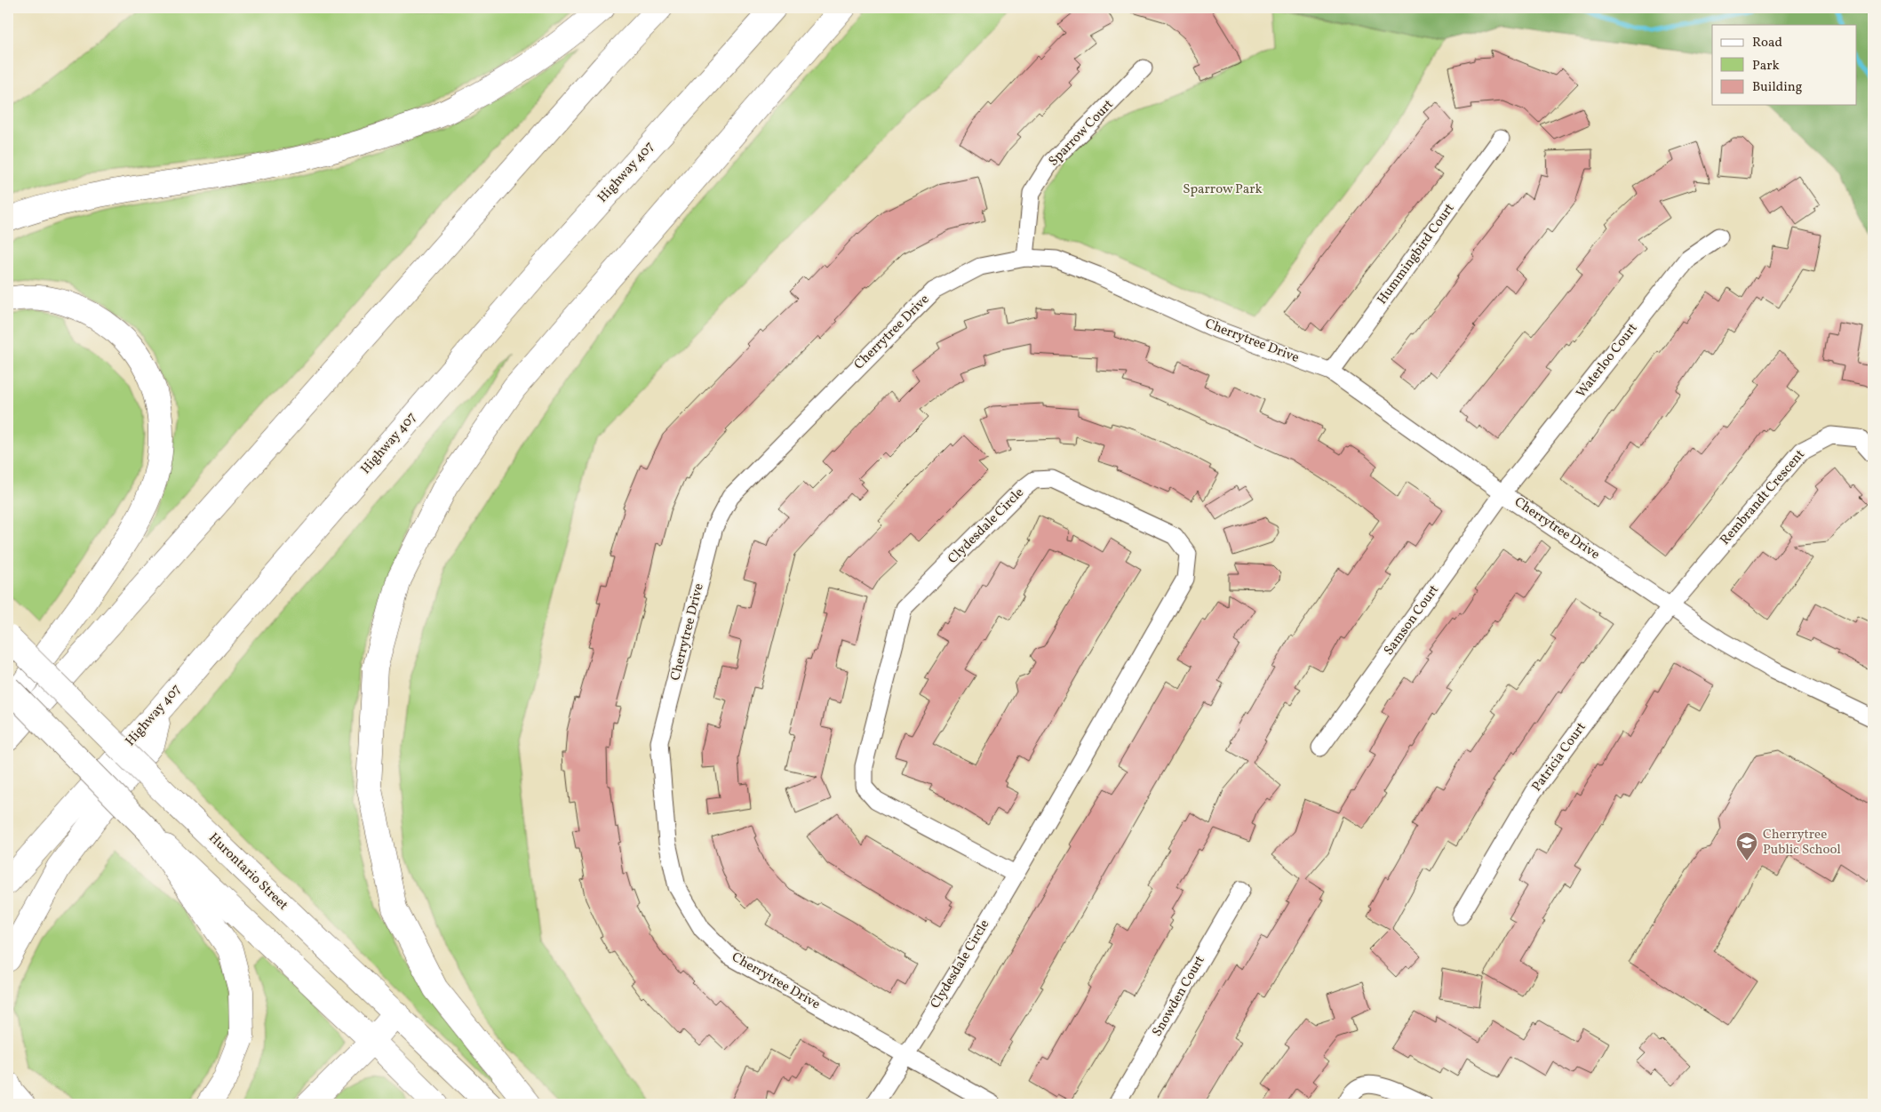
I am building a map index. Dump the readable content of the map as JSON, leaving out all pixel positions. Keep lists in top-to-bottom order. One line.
{"streets":{"main road":["Highway 407","Hurontario Street"],"street":["Sparrow Court","Hummingbird Court","Cherrytree Drive","Waterloo Court","Rembrandt Crescent","Clydesdale Circle","Samson Court","Patricia Court","Snowden Court"]},"crossings":[["Sparrow Court","Cherrytree Drive"],["Hummingbird Court","Cherrytree Drive"],["Cherrytree Drive","Waterloo Court"],["Cherrytree Drive","Rembrandt Crescent"],["Cherrytree Drive","Clydesdale Circle"],["Cherrytree Drive","Samson Court"],["Cherrytree Drive","Patricia Court"],["Waterloo Court","Samson Court"],["Rembrandt Crescent","Patricia Court"]],"parks":["Sparrow Park"],"places":{"school or university":["Cherrytree Public School"]},"legend":["Road","Park","Building"]}
